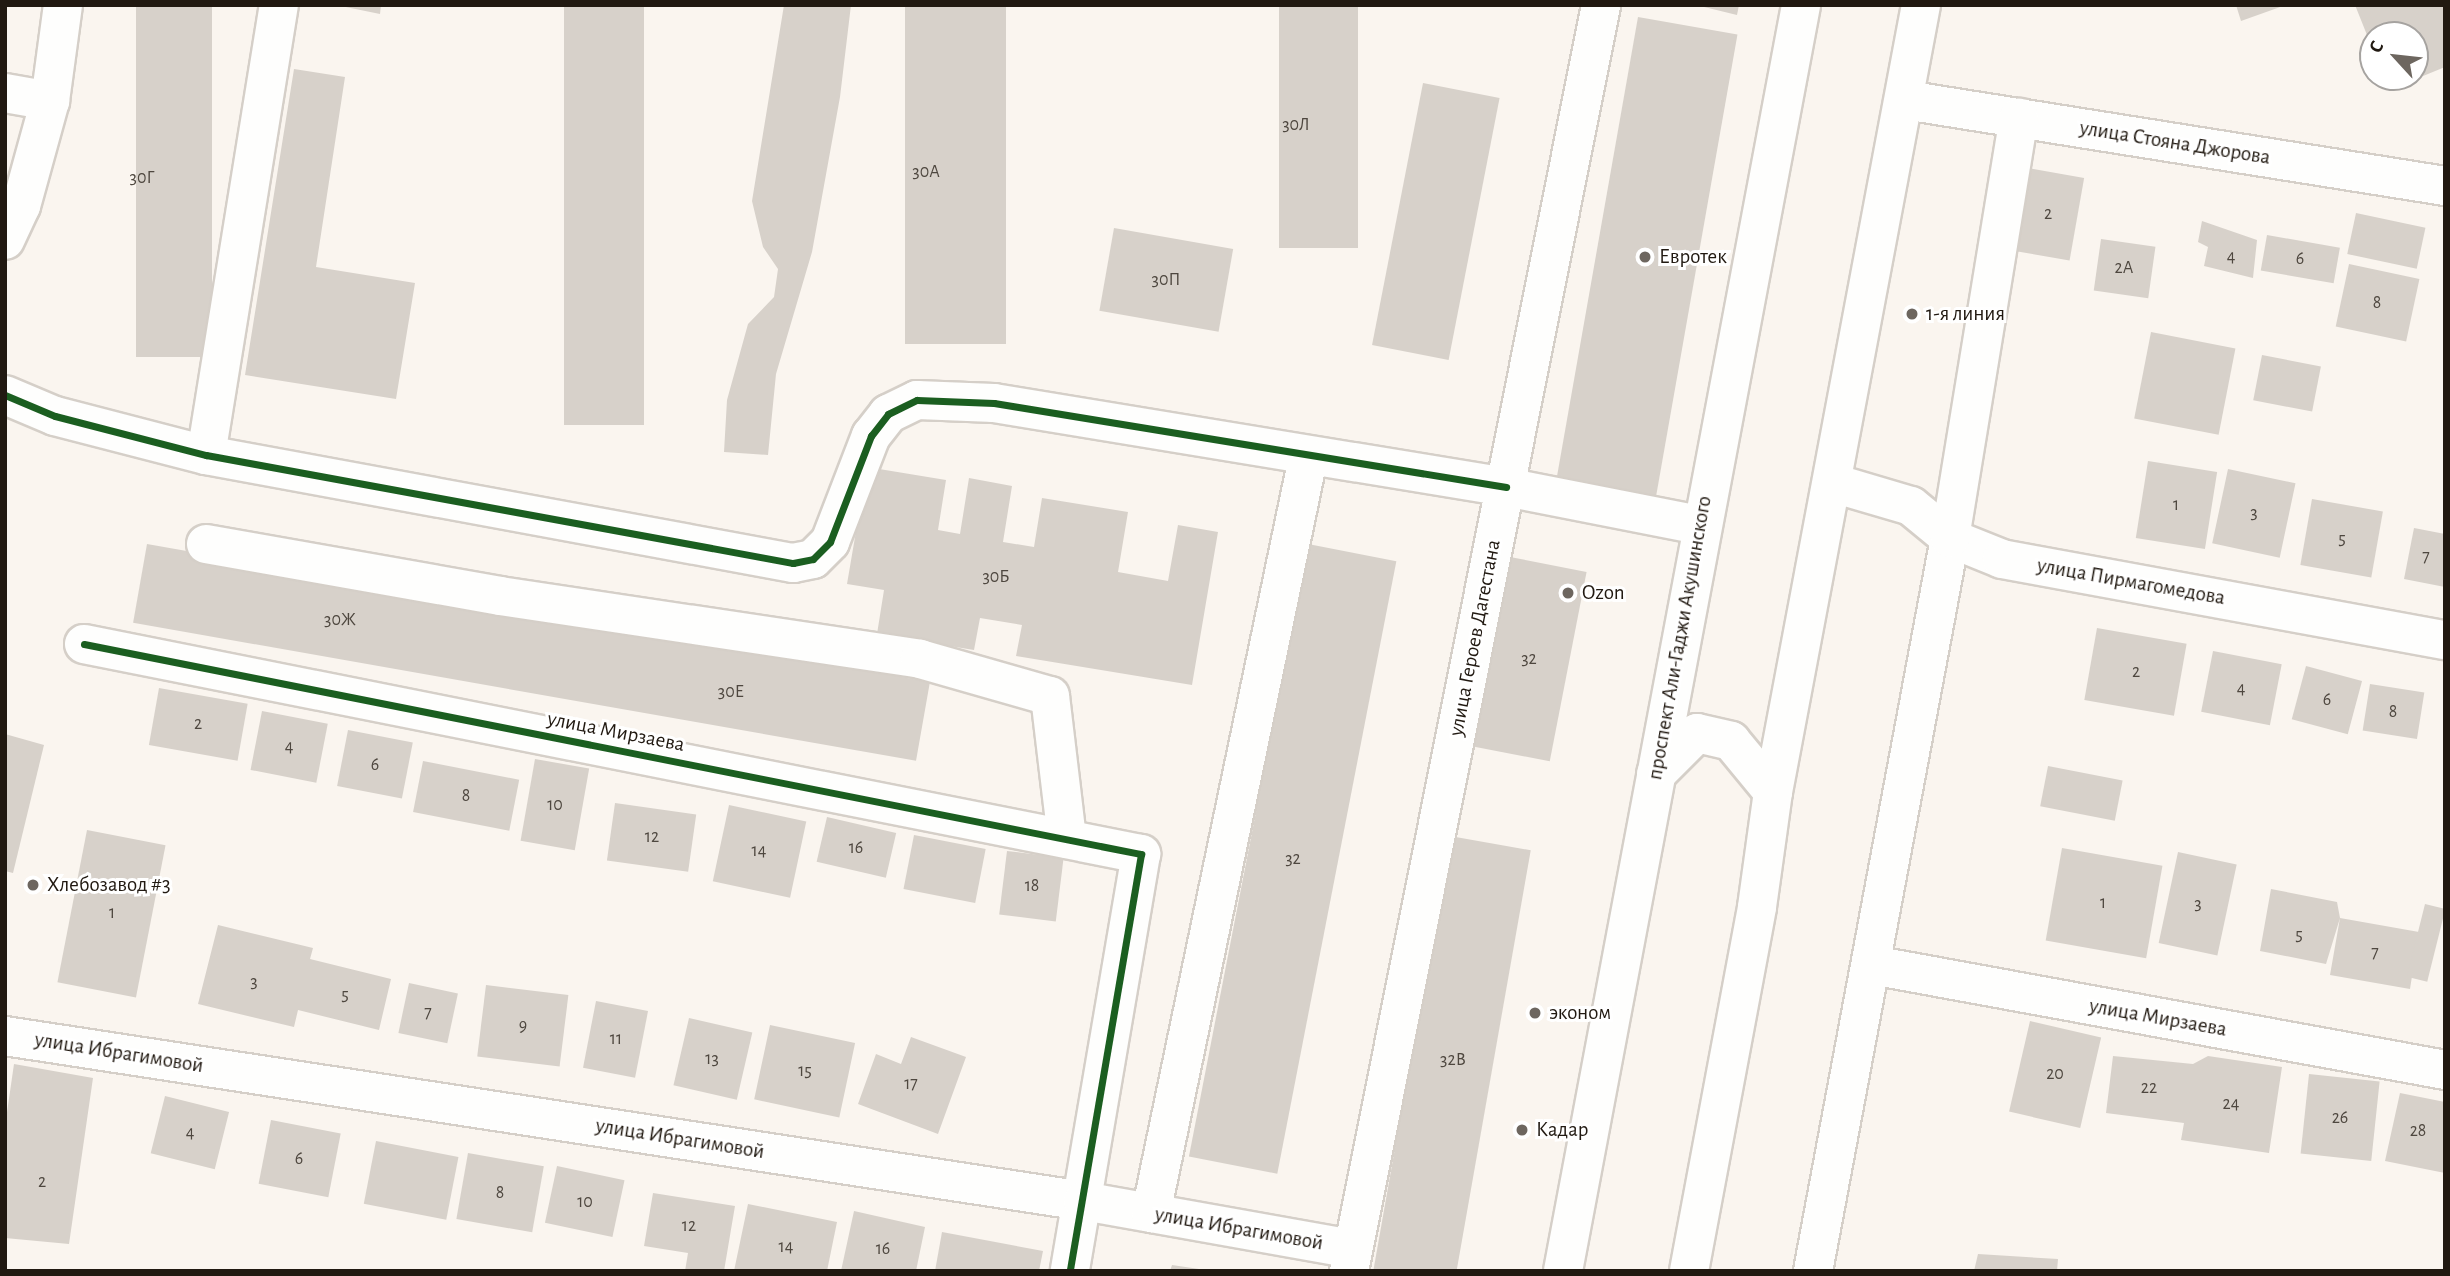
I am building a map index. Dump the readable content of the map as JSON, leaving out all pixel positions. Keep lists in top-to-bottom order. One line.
{"streets":{"street":["улица Стояна Джорова","улица Пирмагомедова","улица Героев Дагестана","проспект Али-Гаджи Акушинского","улица Мирзаева","улица Ибрагимовой"]},"crossings":[["улица Героев Дагестана","улица Ибрагимовой"],["улица Мирзаева","улица Ибрагимовой"]],"places":["Евротек","1-я линия","Ozon","Хлебозавод #3","эконом","Кадар"],"house_numbers":["30Л","30А","30Г","2","4","6","2А","30П","8","1","3","5","7","30Б","30Ж","32","2","4","30Е","6","8","2","4","6","8","10","12","16","14","32","18","1","3","1","5","7","3","5","7","9","11","13","32В","15","20","17","22","24","26","28","4","6","2","8","10","12","14","16"],"north":"top left"}
